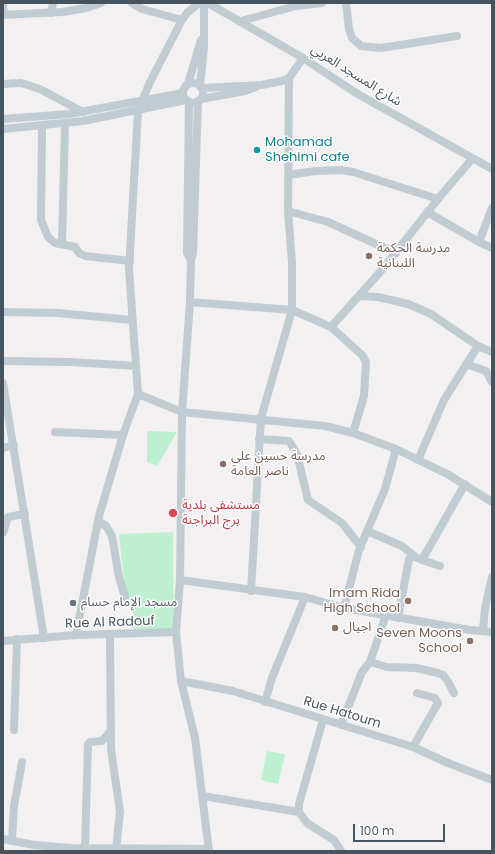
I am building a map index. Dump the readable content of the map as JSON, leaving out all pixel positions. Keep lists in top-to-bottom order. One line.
{"streets":{"street":["شارع المسجد العربي","Rue Al Radouf","Rue Hatoum"]},"places":["Mohamad Shehimi cafe","مدرسة الحكمة اللبنانية","مدرسة حسين علي ناصر العامة","مستشفی بلدیة برج البراجنة","Imam Rida High School","مسجد الإمام حسام","اجيال","Seven Moons School"],"scale_bar":"100 m"}
